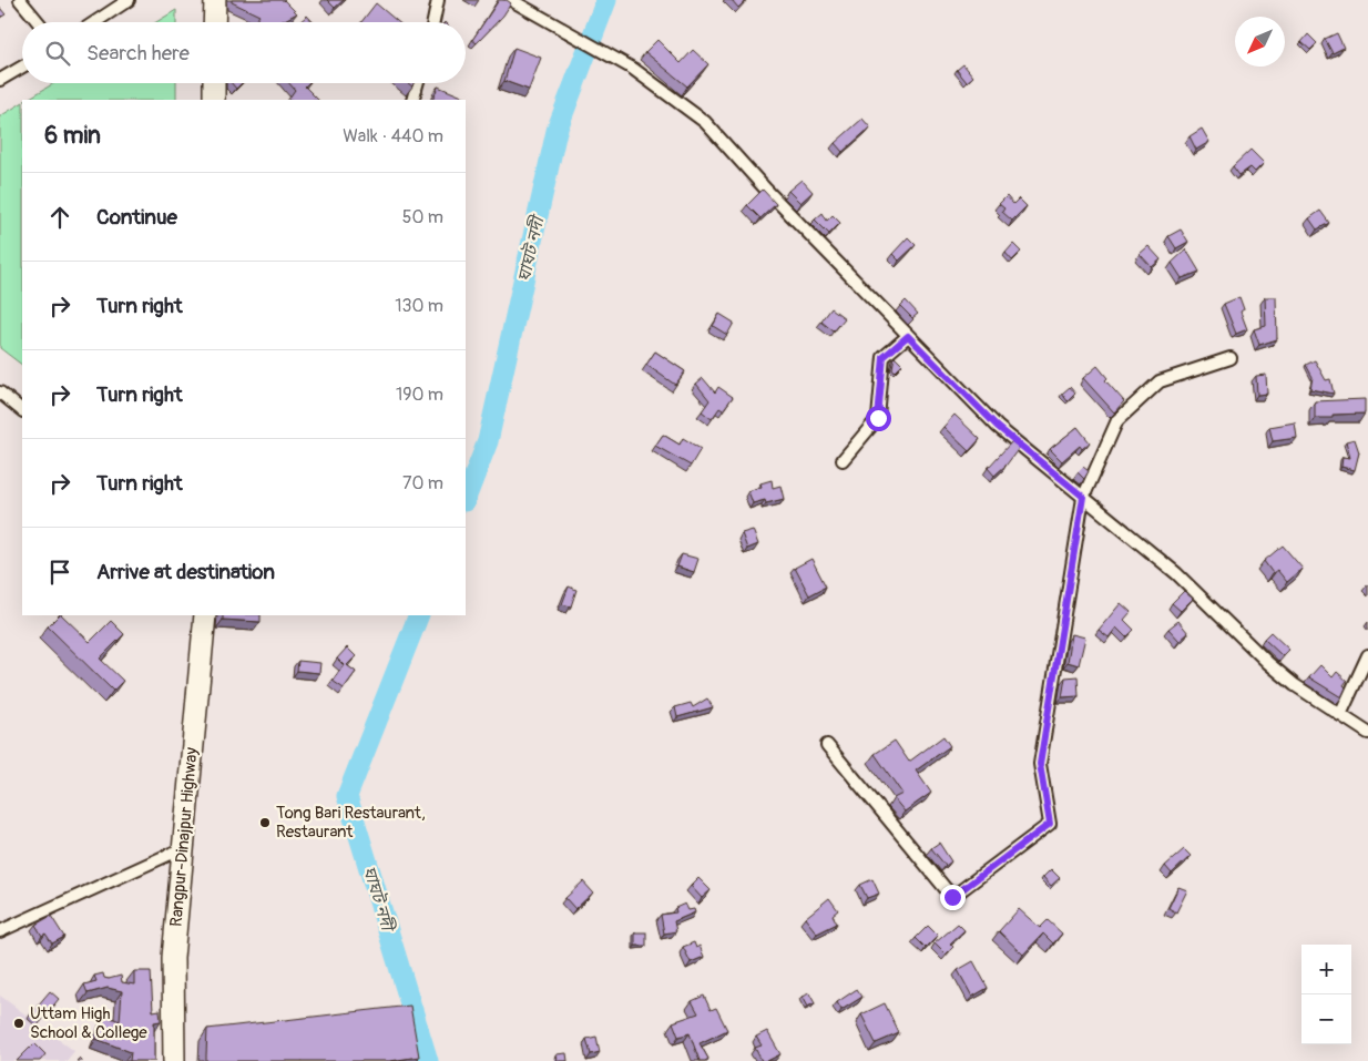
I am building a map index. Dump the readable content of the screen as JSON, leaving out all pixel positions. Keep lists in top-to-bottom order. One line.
{"streets":{"highway":["Rangpur-Dinajpur Highway"]},"water":["ঘাঘট নদী"],"places":["Tong Bari Restaurant, Restaurant","Uttam High School & College"],"north":"bottom left","page":{"search":"Search here","heading":["6 min","Walk · 440 m"],"list":[["Continue","50 m"],["Turn right","130 m"],["Turn right","190 m"],["Turn right","70 m"],"Arrive at destination"],"map_buttons":["+","−"]}}
